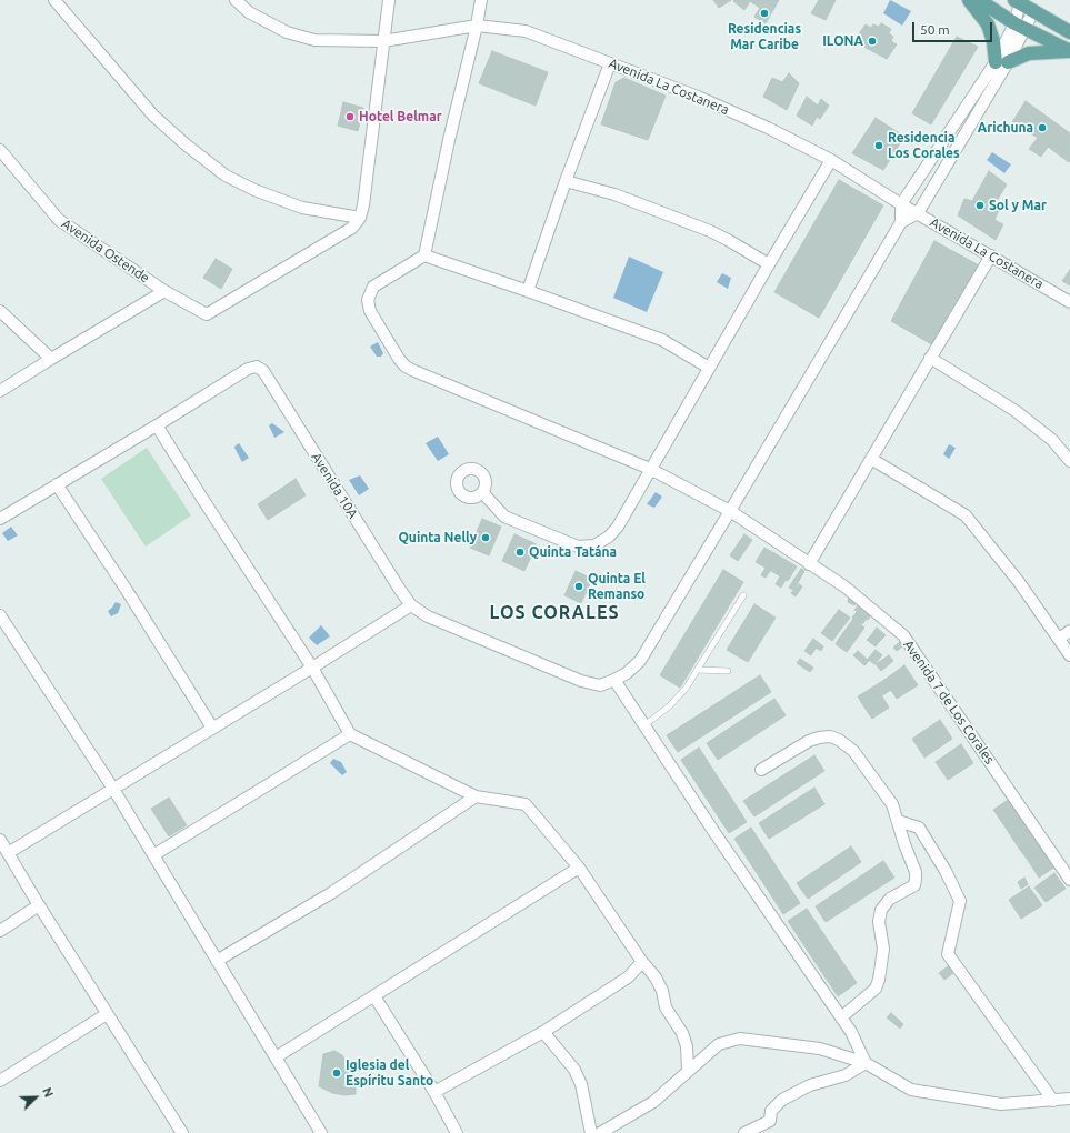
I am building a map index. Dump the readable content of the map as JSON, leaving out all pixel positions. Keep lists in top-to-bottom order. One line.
{"streets":{"street":["Avenida La Costanera","Avenida Ostende","Avenida 10A","Avenida 7 de Los Corales"]},"districts":["LOS CORALES"],"places":["Residencias Mar Caribe","ILONA","Hotel Belmar","Arichuna","Residencia Los Corales","Sol y Mar","Quinta Nelly","Quinta Tatána","Quinta El Remanso","Iglesia del Espíritu Santo"],"scale_bar":"50 m","north":"top right"}
